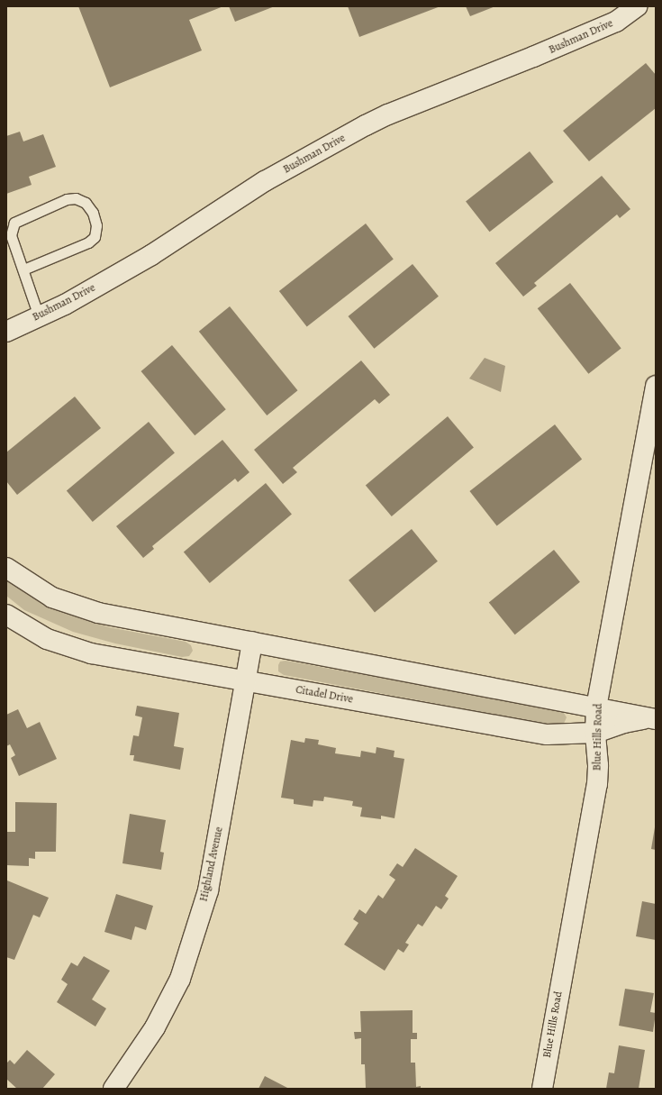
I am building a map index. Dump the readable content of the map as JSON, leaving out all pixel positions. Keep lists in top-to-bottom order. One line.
{"streets":{"street":["Bushman Drive","Citadel Drive","Blue Hills Road","Highland Avenue"]},"crossings":[["Citadel Drive","Blue Hills Road"],["Citadel Drive","Highland Avenue"]]}
